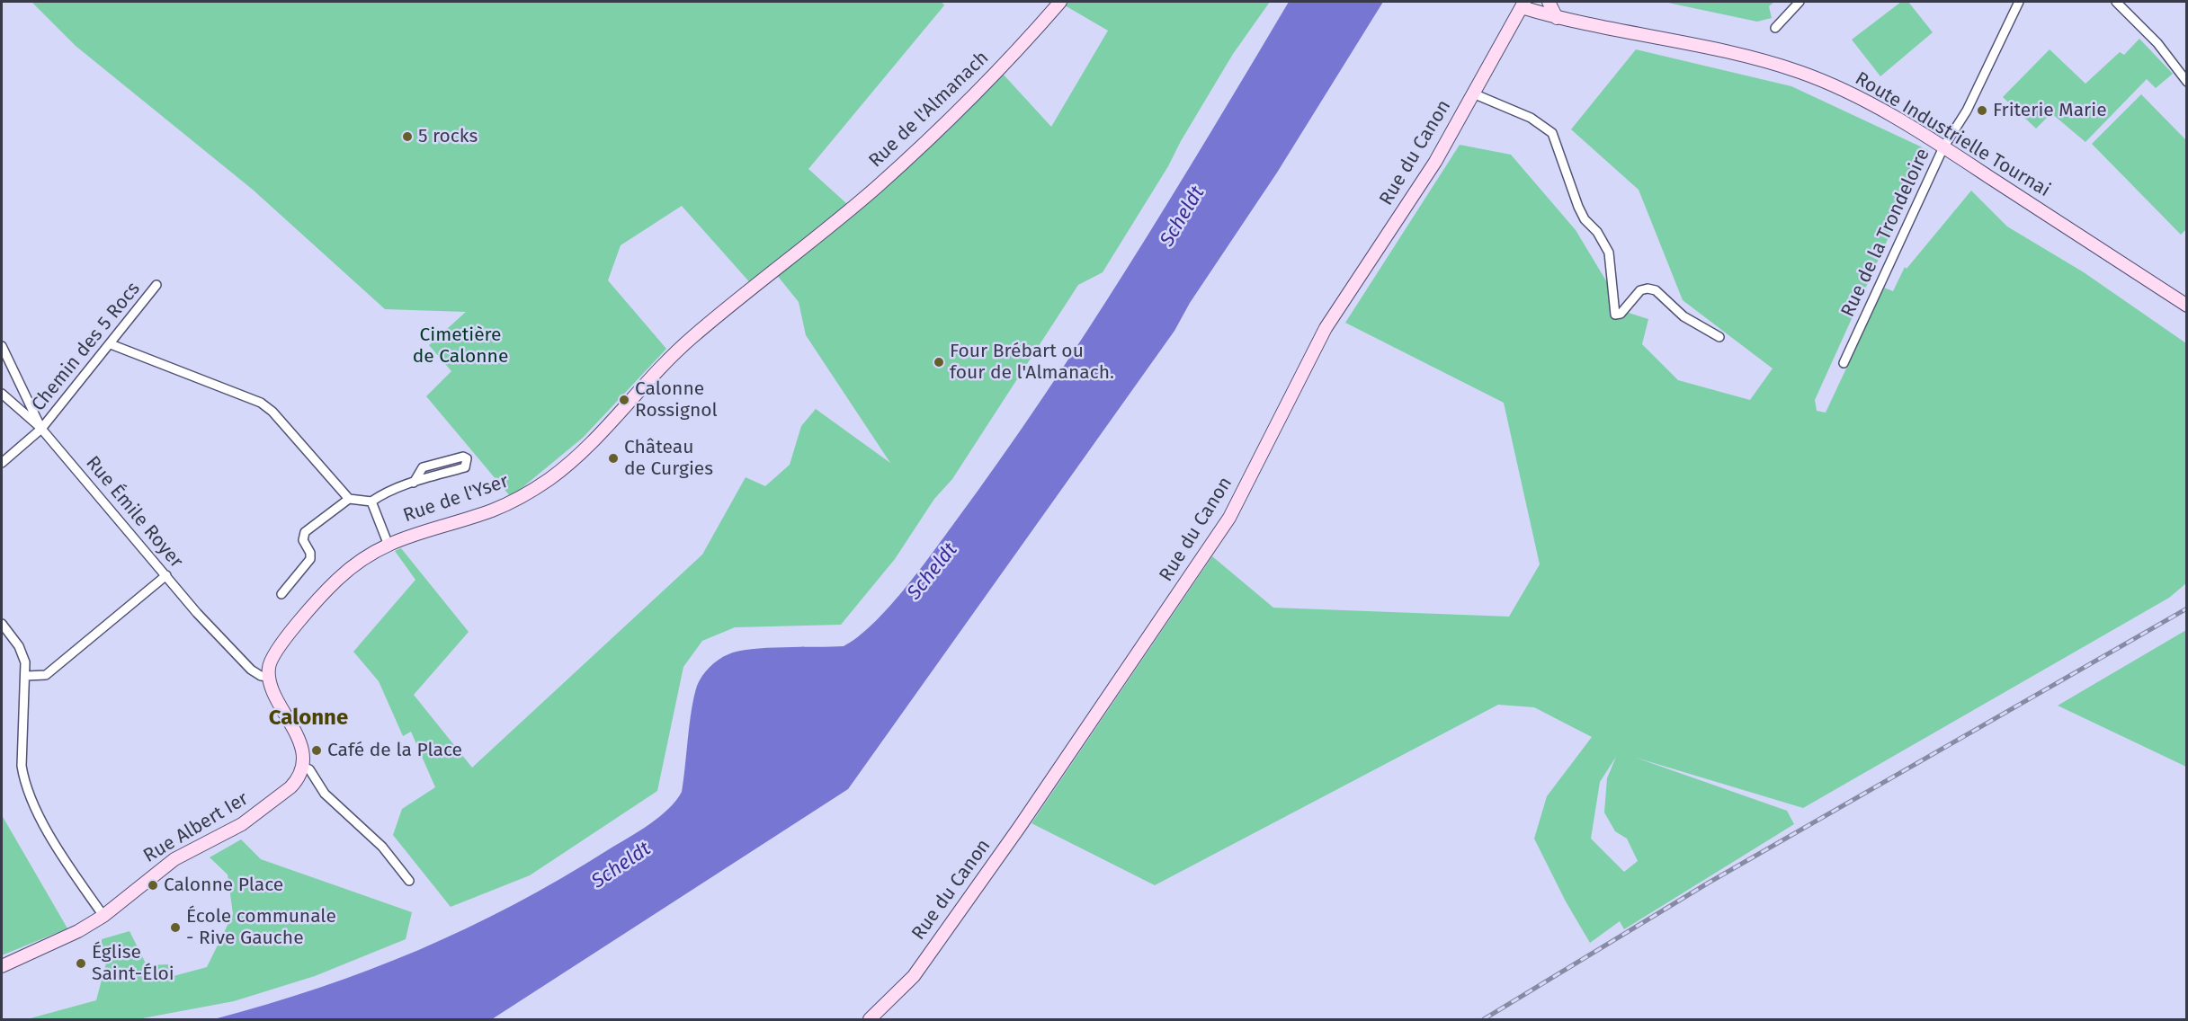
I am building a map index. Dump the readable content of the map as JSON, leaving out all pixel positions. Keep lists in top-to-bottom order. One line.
{"streets":{"main road":["Rue de l'Almanach","Route Industrielle Tournai","Rue du Canon","Rue de l'Yser","Rue Albert Ier"],"street":["Rue de la Trondeloire","Chemin des 5 Rocs","Rue Émile Royer"]},"crossings":[["Rue de l'Almanach","Rue de l'Yser"],["Route Industrielle Tournai","Rue du Canon"],["Route Industrielle Tournai","Rue de la Trondeloire"],["Chemin des 5 Rocs","Rue Émile Royer"],["Rue de l'Yser","Rue Émile Royer"]],"districts":["Calonne"],"water":["Scheldt"],"parks":["Cimetière de Calonne"],"places":["Friterie Marie","5 rocks","Four Brébart ou four de l'Almanach.","Calonne Rossignol","Château de Curgies","Café de la Place","Calonne Place","École communale - Rive Gauche","Église Saint-Éloi"]}
